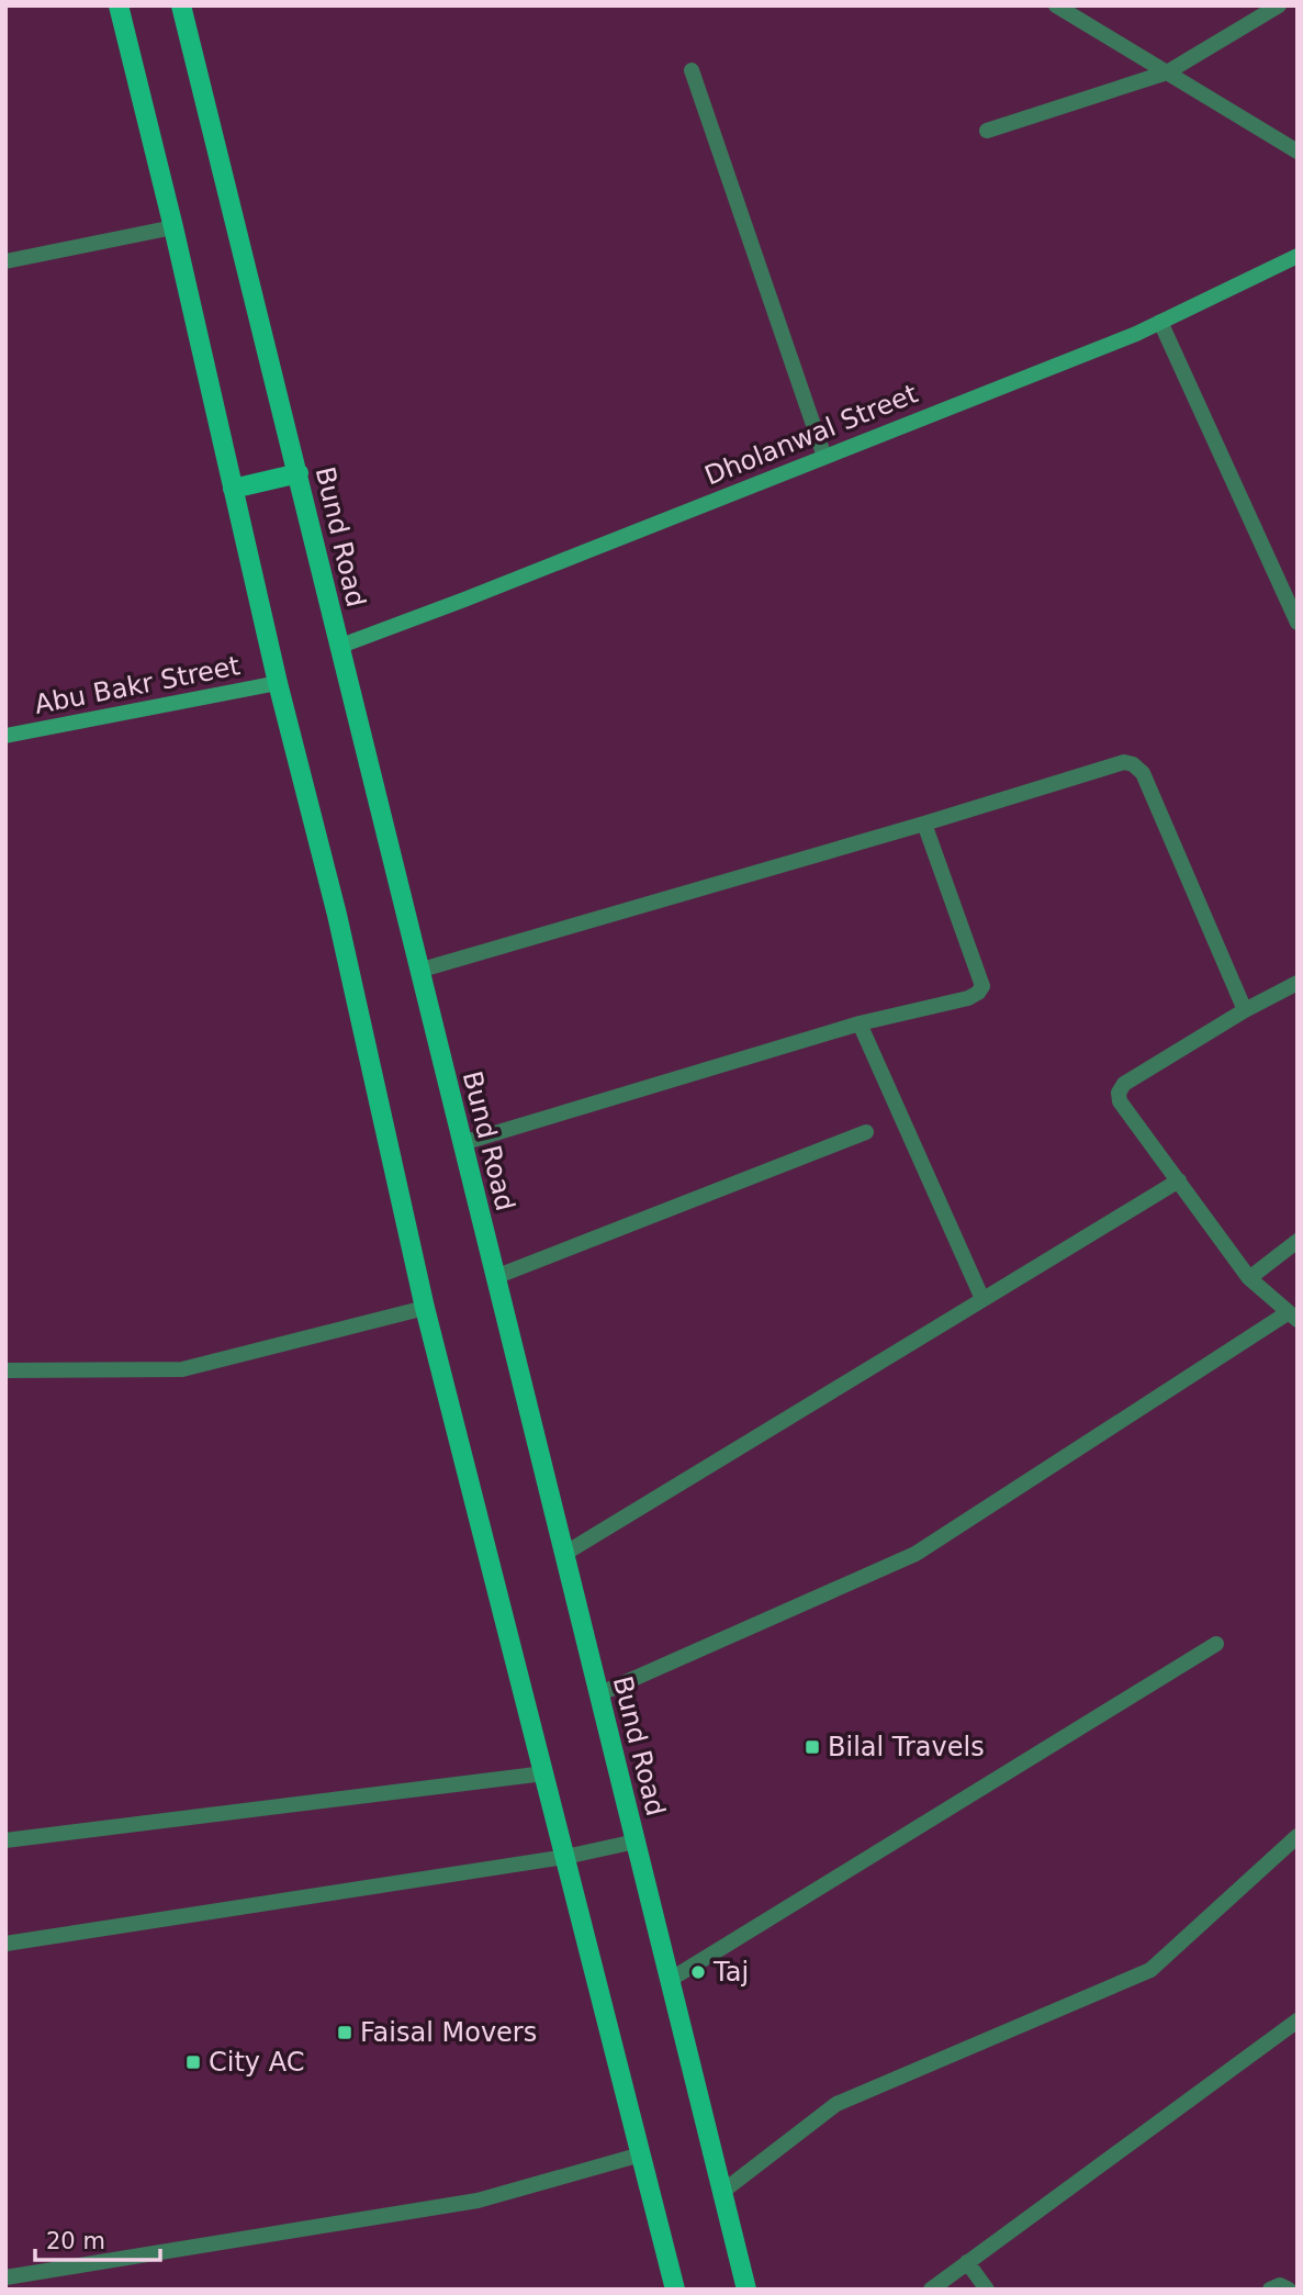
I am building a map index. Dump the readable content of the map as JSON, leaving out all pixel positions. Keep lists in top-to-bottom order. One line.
{"streets":{"main road":["Bund Road"],"street":["Dholanwal Street","Abu Bakr Street"]},"crossings":[["Dholanwal Street","Bund Road"]],"places":{"transit":["Bilal Travels","Faisal Movers","City AC"],"other":["Taj"]},"scale_bar":"20 m"}
